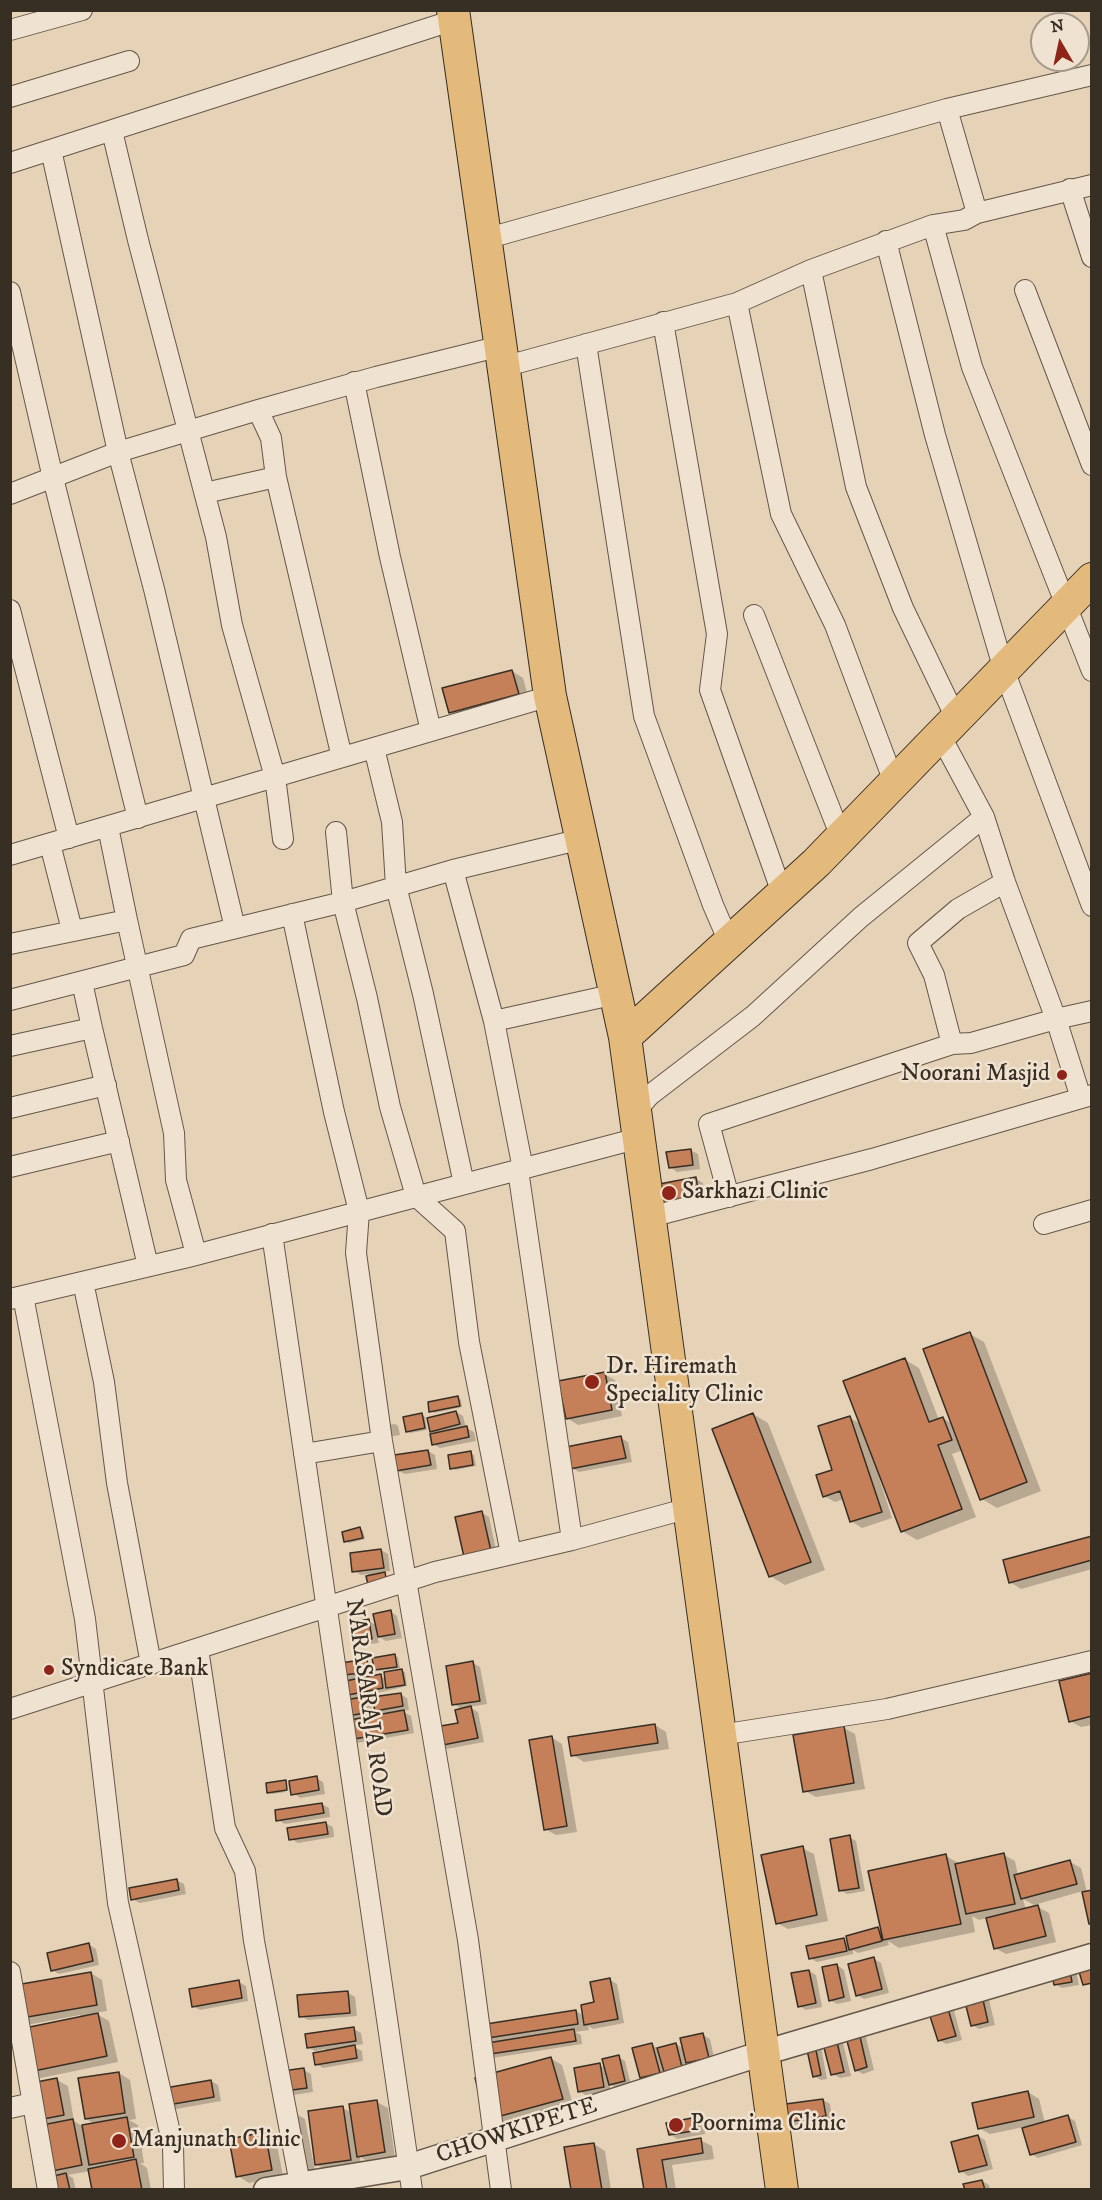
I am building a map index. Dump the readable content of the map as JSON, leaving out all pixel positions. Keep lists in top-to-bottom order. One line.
{"streets":{"street":["NARASARAJA ROAD","CHOWKIPETE"]},"crossings":[["NARASARAJA ROAD","CHOWKIPETE"]],"places":["Noorani Masjid","Sarkhazi Clinic","Dr. Hiremath Speciality Clinic","Syndicate Bank","Poornima Clinic","Manjunath Clinic"],"north":"top"}
